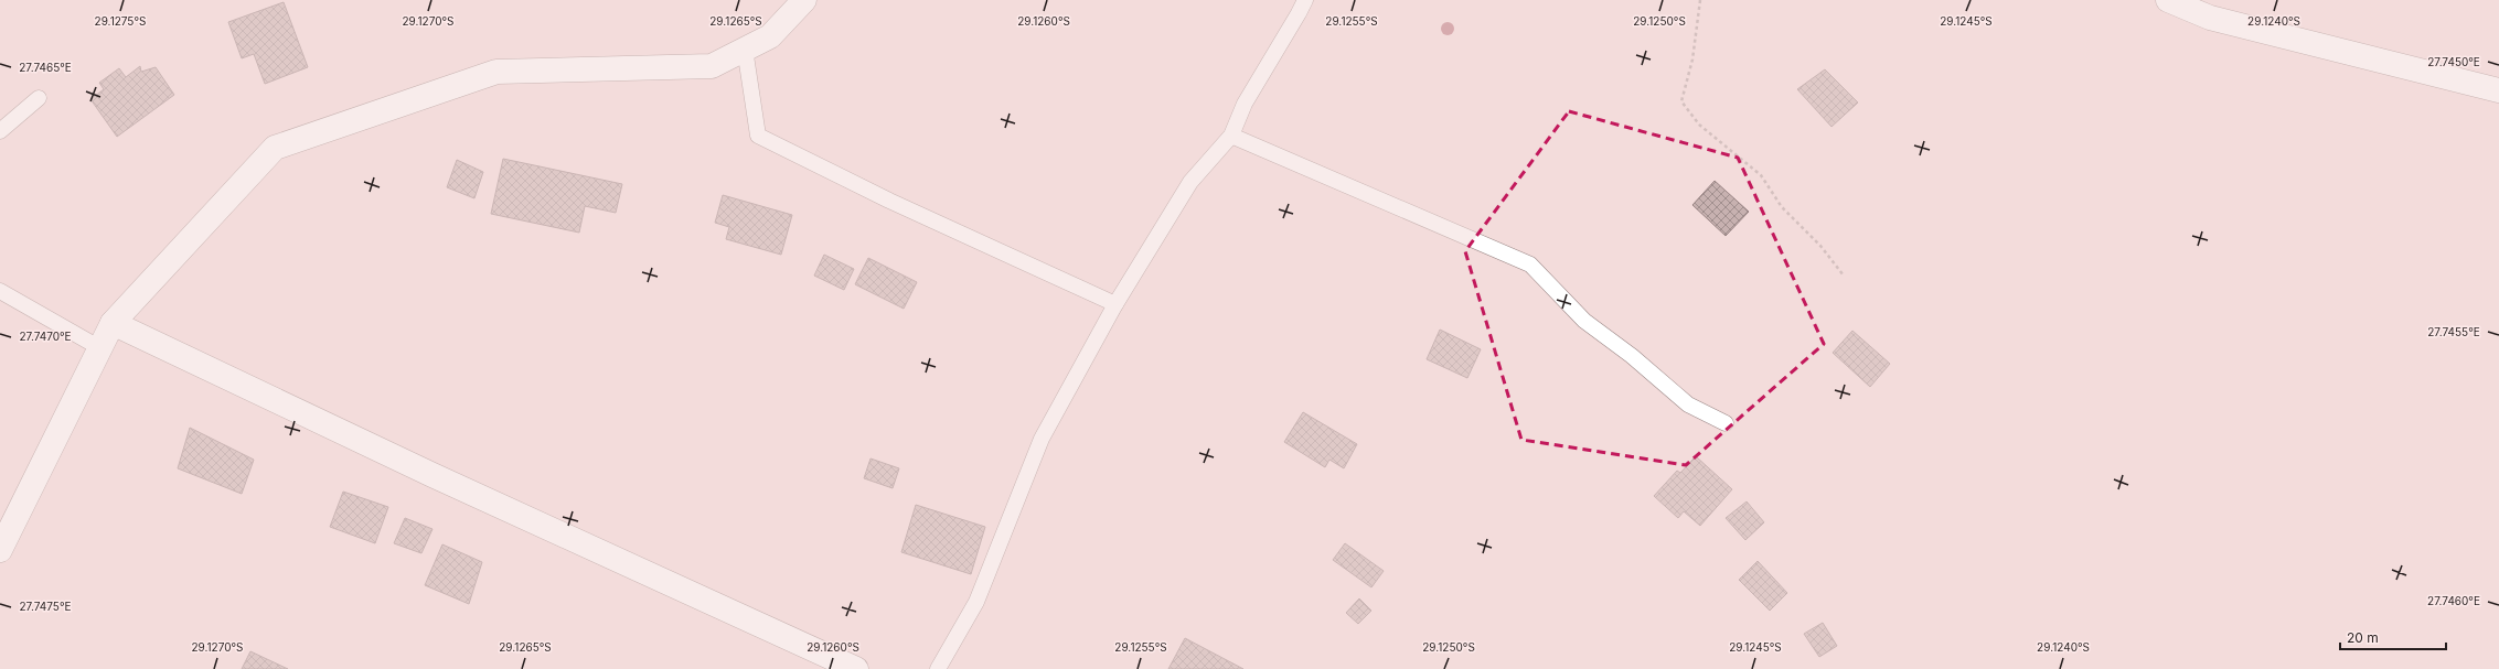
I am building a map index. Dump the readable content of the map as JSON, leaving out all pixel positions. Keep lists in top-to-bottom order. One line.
{"scale_bar":"20 m","coordinates":["29.1275°S","29.1270°S","29.1265°S","29.1260°S","29.1255°S","29.1250°S","29.1245°S","29.1240°S","27.7450°E","27.7465°E","27.7455°E","27.7470°E","27.7460°E","27.7475°E"]}
